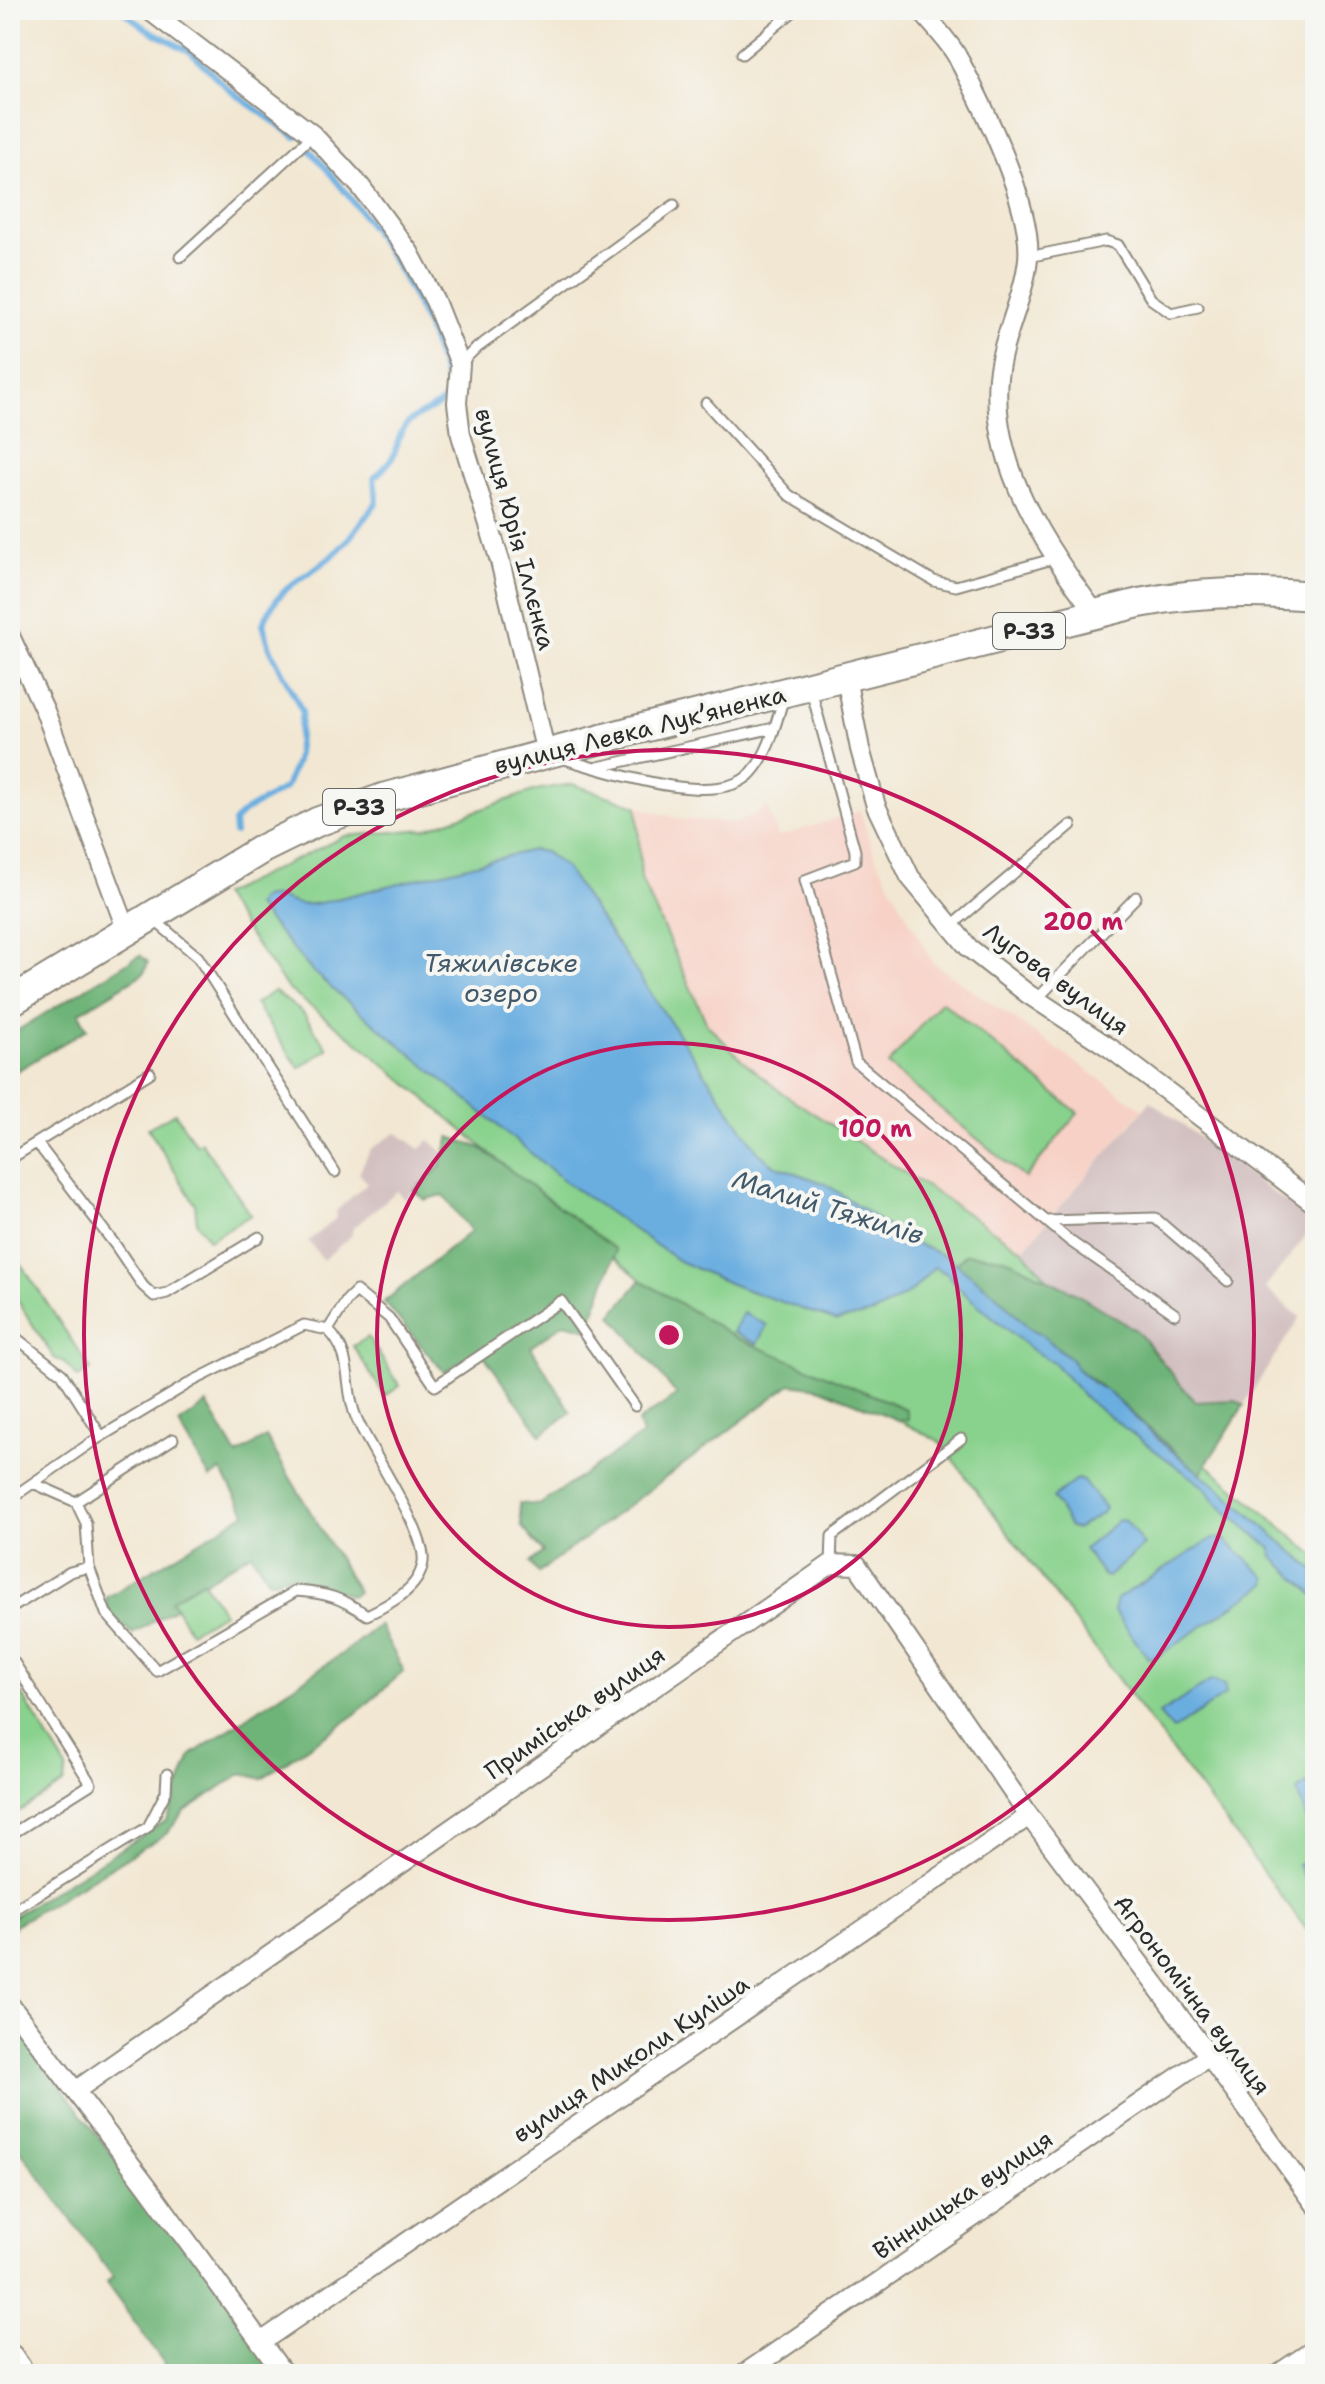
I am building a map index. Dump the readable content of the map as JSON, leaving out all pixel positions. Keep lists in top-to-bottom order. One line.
{"streets":{"main road":["Р-33","вулиця Левка Лукʼяненка"],"street":["вулиця Юрія Іллєнка","Лугова вулиця","Приміська вулиця","Агрономічна вулиця","вулиця Миколи Куліша","Вінницька вулиця"]},"crossings":[["вулиця Юрія Іллєнка","вулиця Левка Лукʼяненка"],["вулиця Левка Лукʼяненка","Лугова вулиця"],["Агрономічна вулиця","вулиця Миколи Куліша"],["Агрономічна вулиця","Вінницька вулиця"]],"water":["Тяжилівське озеро","Малий Тяжилів"],"rings":["200 m","100 m"]}
